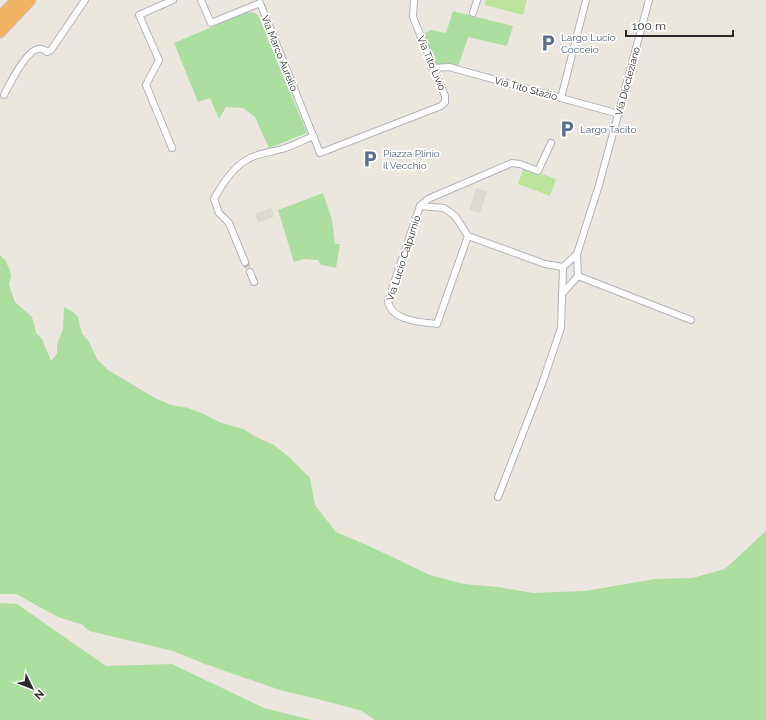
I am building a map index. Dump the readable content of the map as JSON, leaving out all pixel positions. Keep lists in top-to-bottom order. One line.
{"streets":{"street":["Via Marco Aurelio","Via Tito Livio","Via Diocleziano","Via Tito Stazio","Via Lucio Calpurnio"]},"crossings":[["Via Marco Aurelio","Via Tito Livio"],["Via Tito Livio","Via Tito Stazio"],["Via Diocleziano","Via Tito Stazio"]],"places":{"parking":["Largo Lucio Cocceio","Largo Tacito","Piazza Plinio il Vecchio"]},"scale_bar":"100 m","north":"bottom right"}
